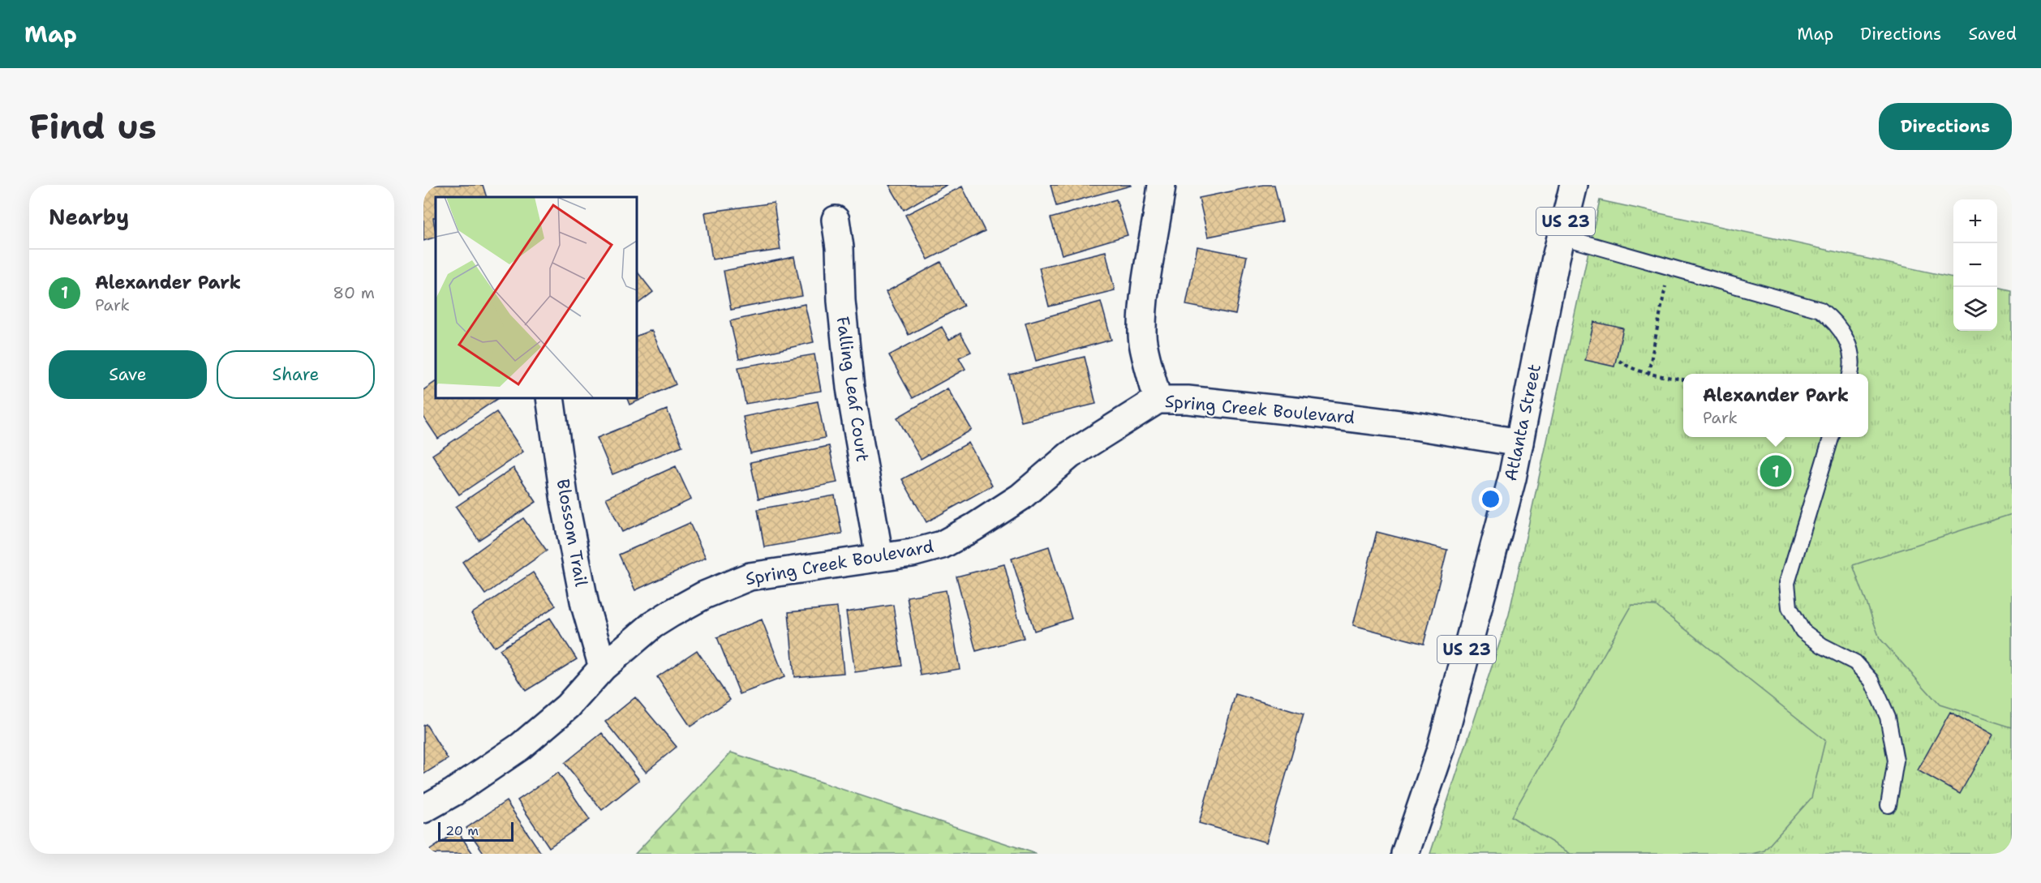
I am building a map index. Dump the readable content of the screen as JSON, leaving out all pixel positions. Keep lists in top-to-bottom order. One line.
{"streets":{"street":["US 23","Falling Leaf Court","Spring Creek Boulevard","Atlanta Street","Blossom Trail"]},"crossings":[["Falling Leaf Court","Spring Creek Boulevard"],["Spring Creek Boulevard","Atlanta Street"],["Spring Creek Boulevard","Blossom Trail"]],"scale_bar":"20 m","page":{"header":"Map","nav":["Map","Directions","Saved"],"buttons":["Directions",["Save","Share"]],"title":"Find us","heading":"Nearby","map_buttons":["+","−"],"list":[{"mark":"1","name":"Alexander Park","note":"Park","value":"80 m"}],"popup":["Alexander Park","Park"],"pins":"1","scale":"20 m"}}
